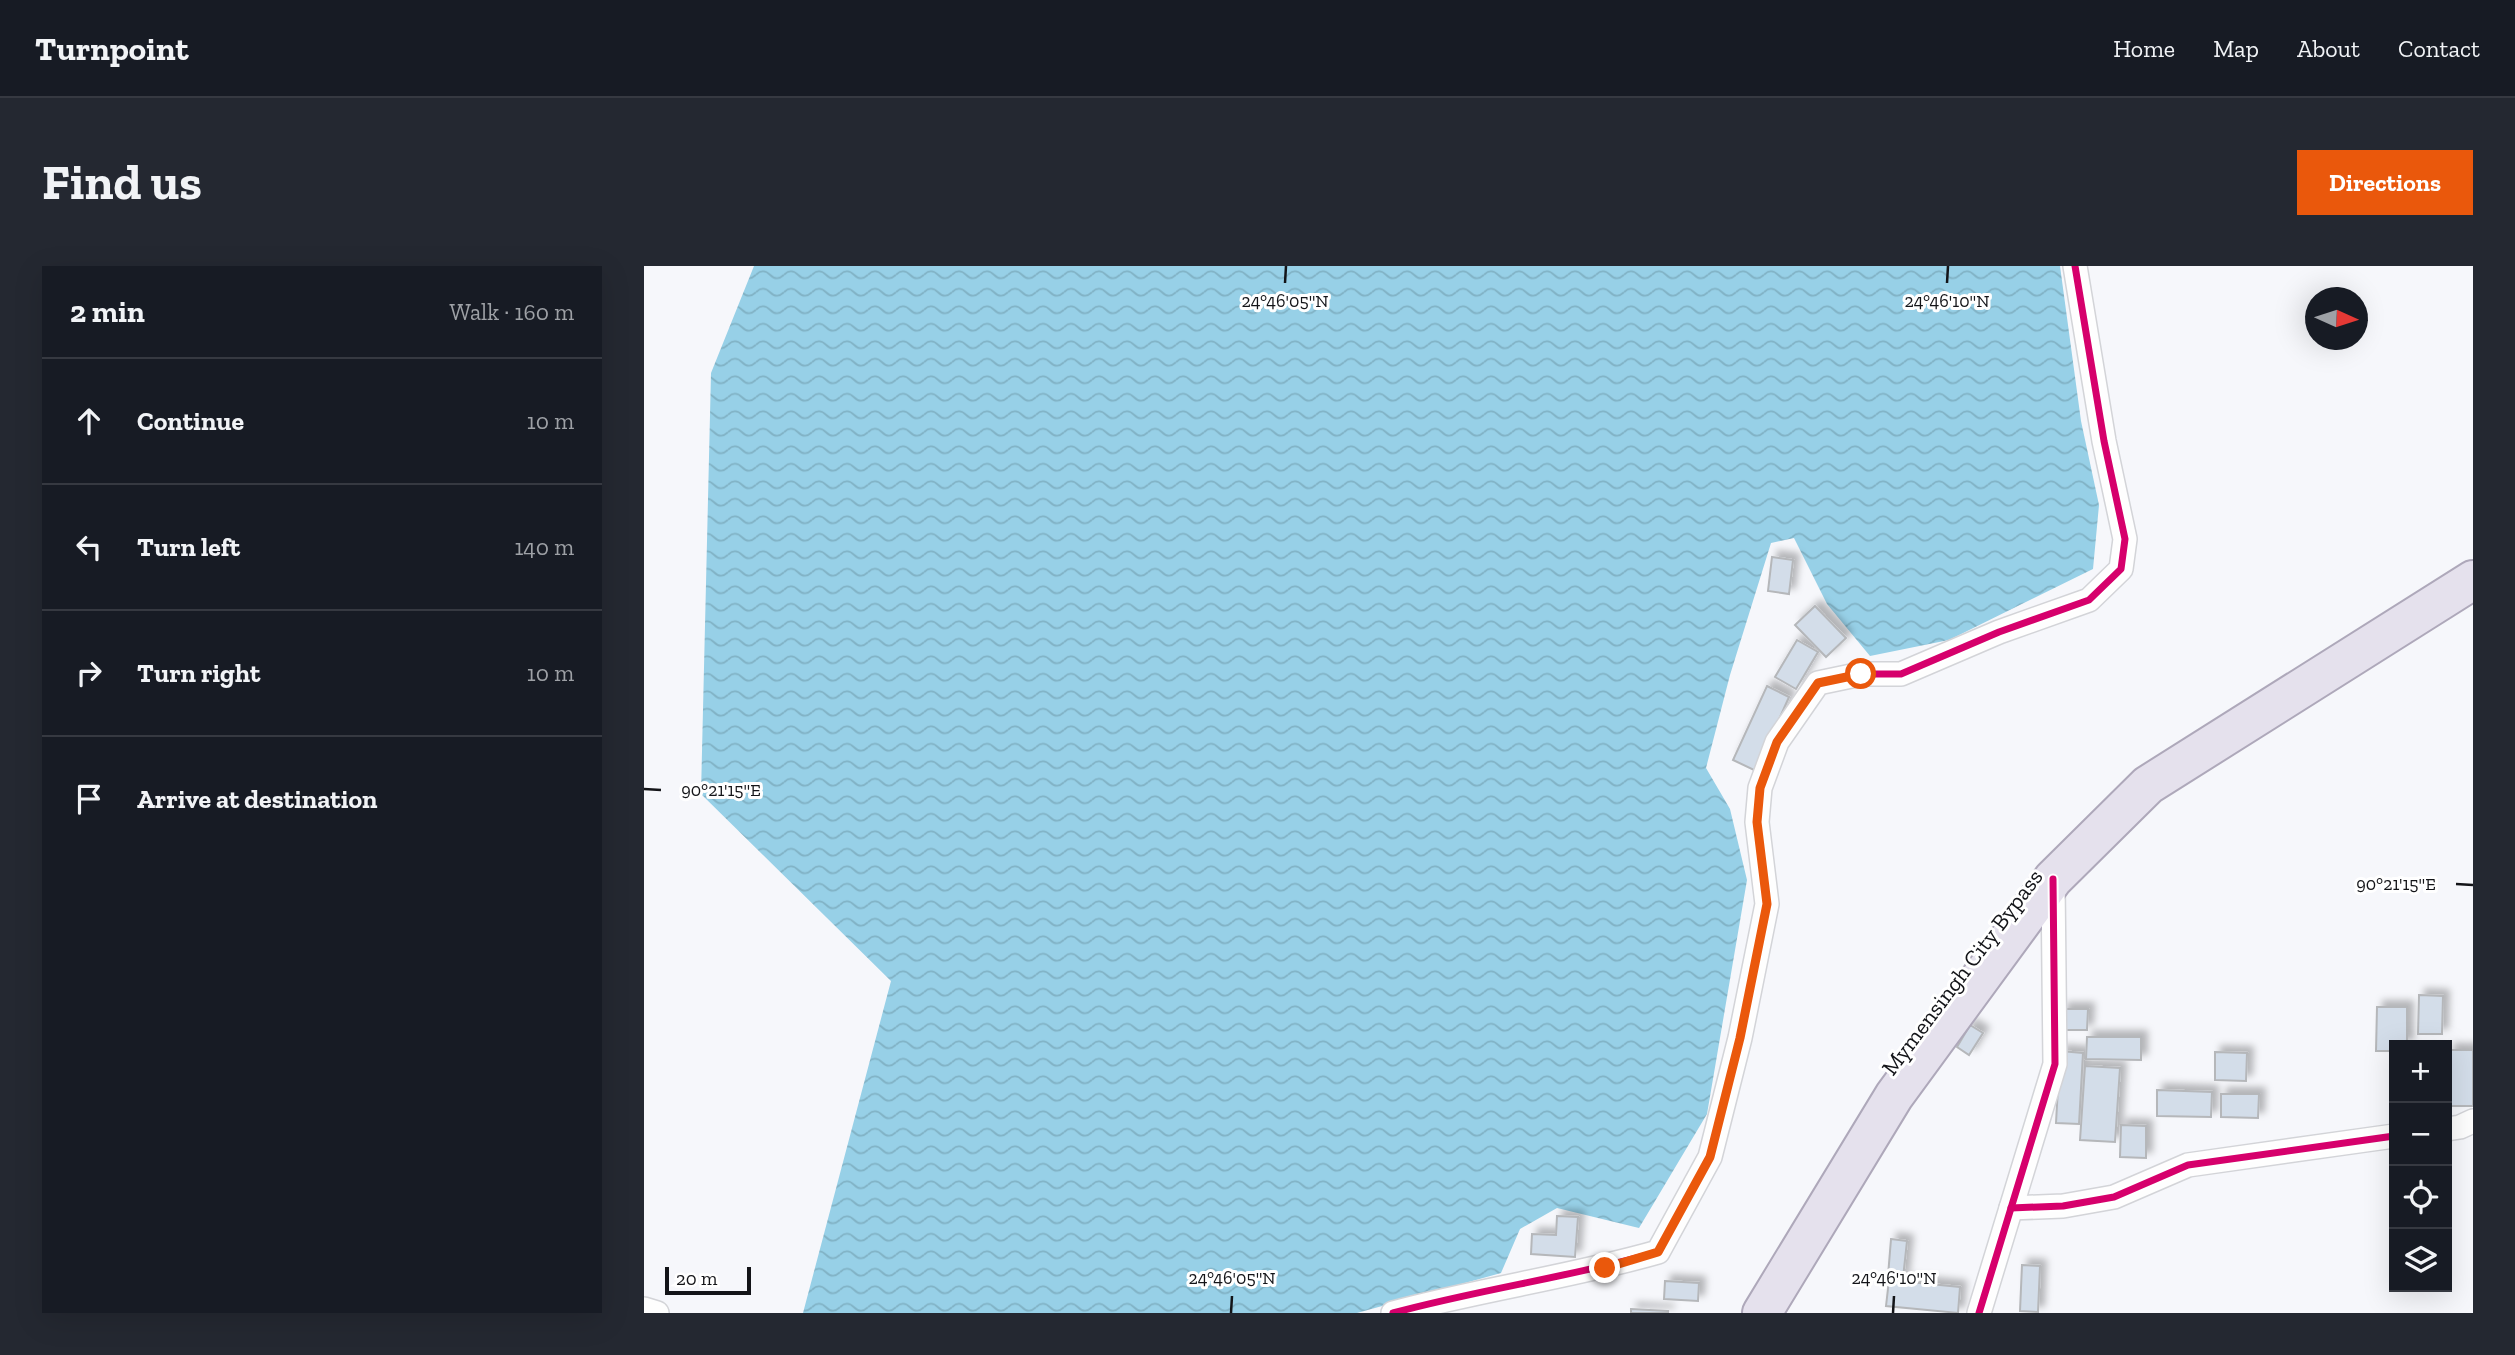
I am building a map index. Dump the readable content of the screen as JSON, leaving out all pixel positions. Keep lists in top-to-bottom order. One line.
{"streets":{"highway":["Mymensingh City Bypass"]},"scale_bar":"20 m","north":"right","page":{"header":"Turnpoint","nav":["Home","Map","About","Contact"],"buttons":"Directions","title":"Find us","heading":["2 min","Walk · 160 m"],"list":[["Continue","10 m"],["Turn left","140 m"],["Turn right","10 m"],"Arrive at destination"],"map_buttons":["+","−"],"scale":"20 m"},"coordinates":["24°46'05\"N","24°46'10\"N","90°21'15\"E"]}
